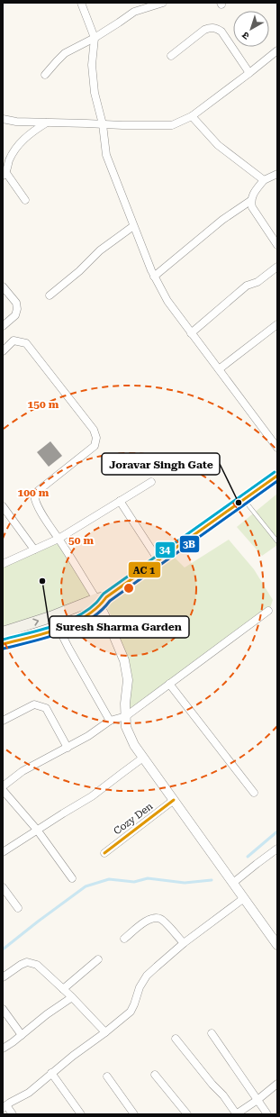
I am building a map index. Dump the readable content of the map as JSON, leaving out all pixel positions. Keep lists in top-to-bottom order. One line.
{"streets":{"street":["Cozy Den"]},"places":["Joravar Singh Gate","Suresh Sharma Garden"],"lines":["transit line 34","transit line 3B"],"north":"bottom left","rings":["150 m","100 m","50 m"]}
